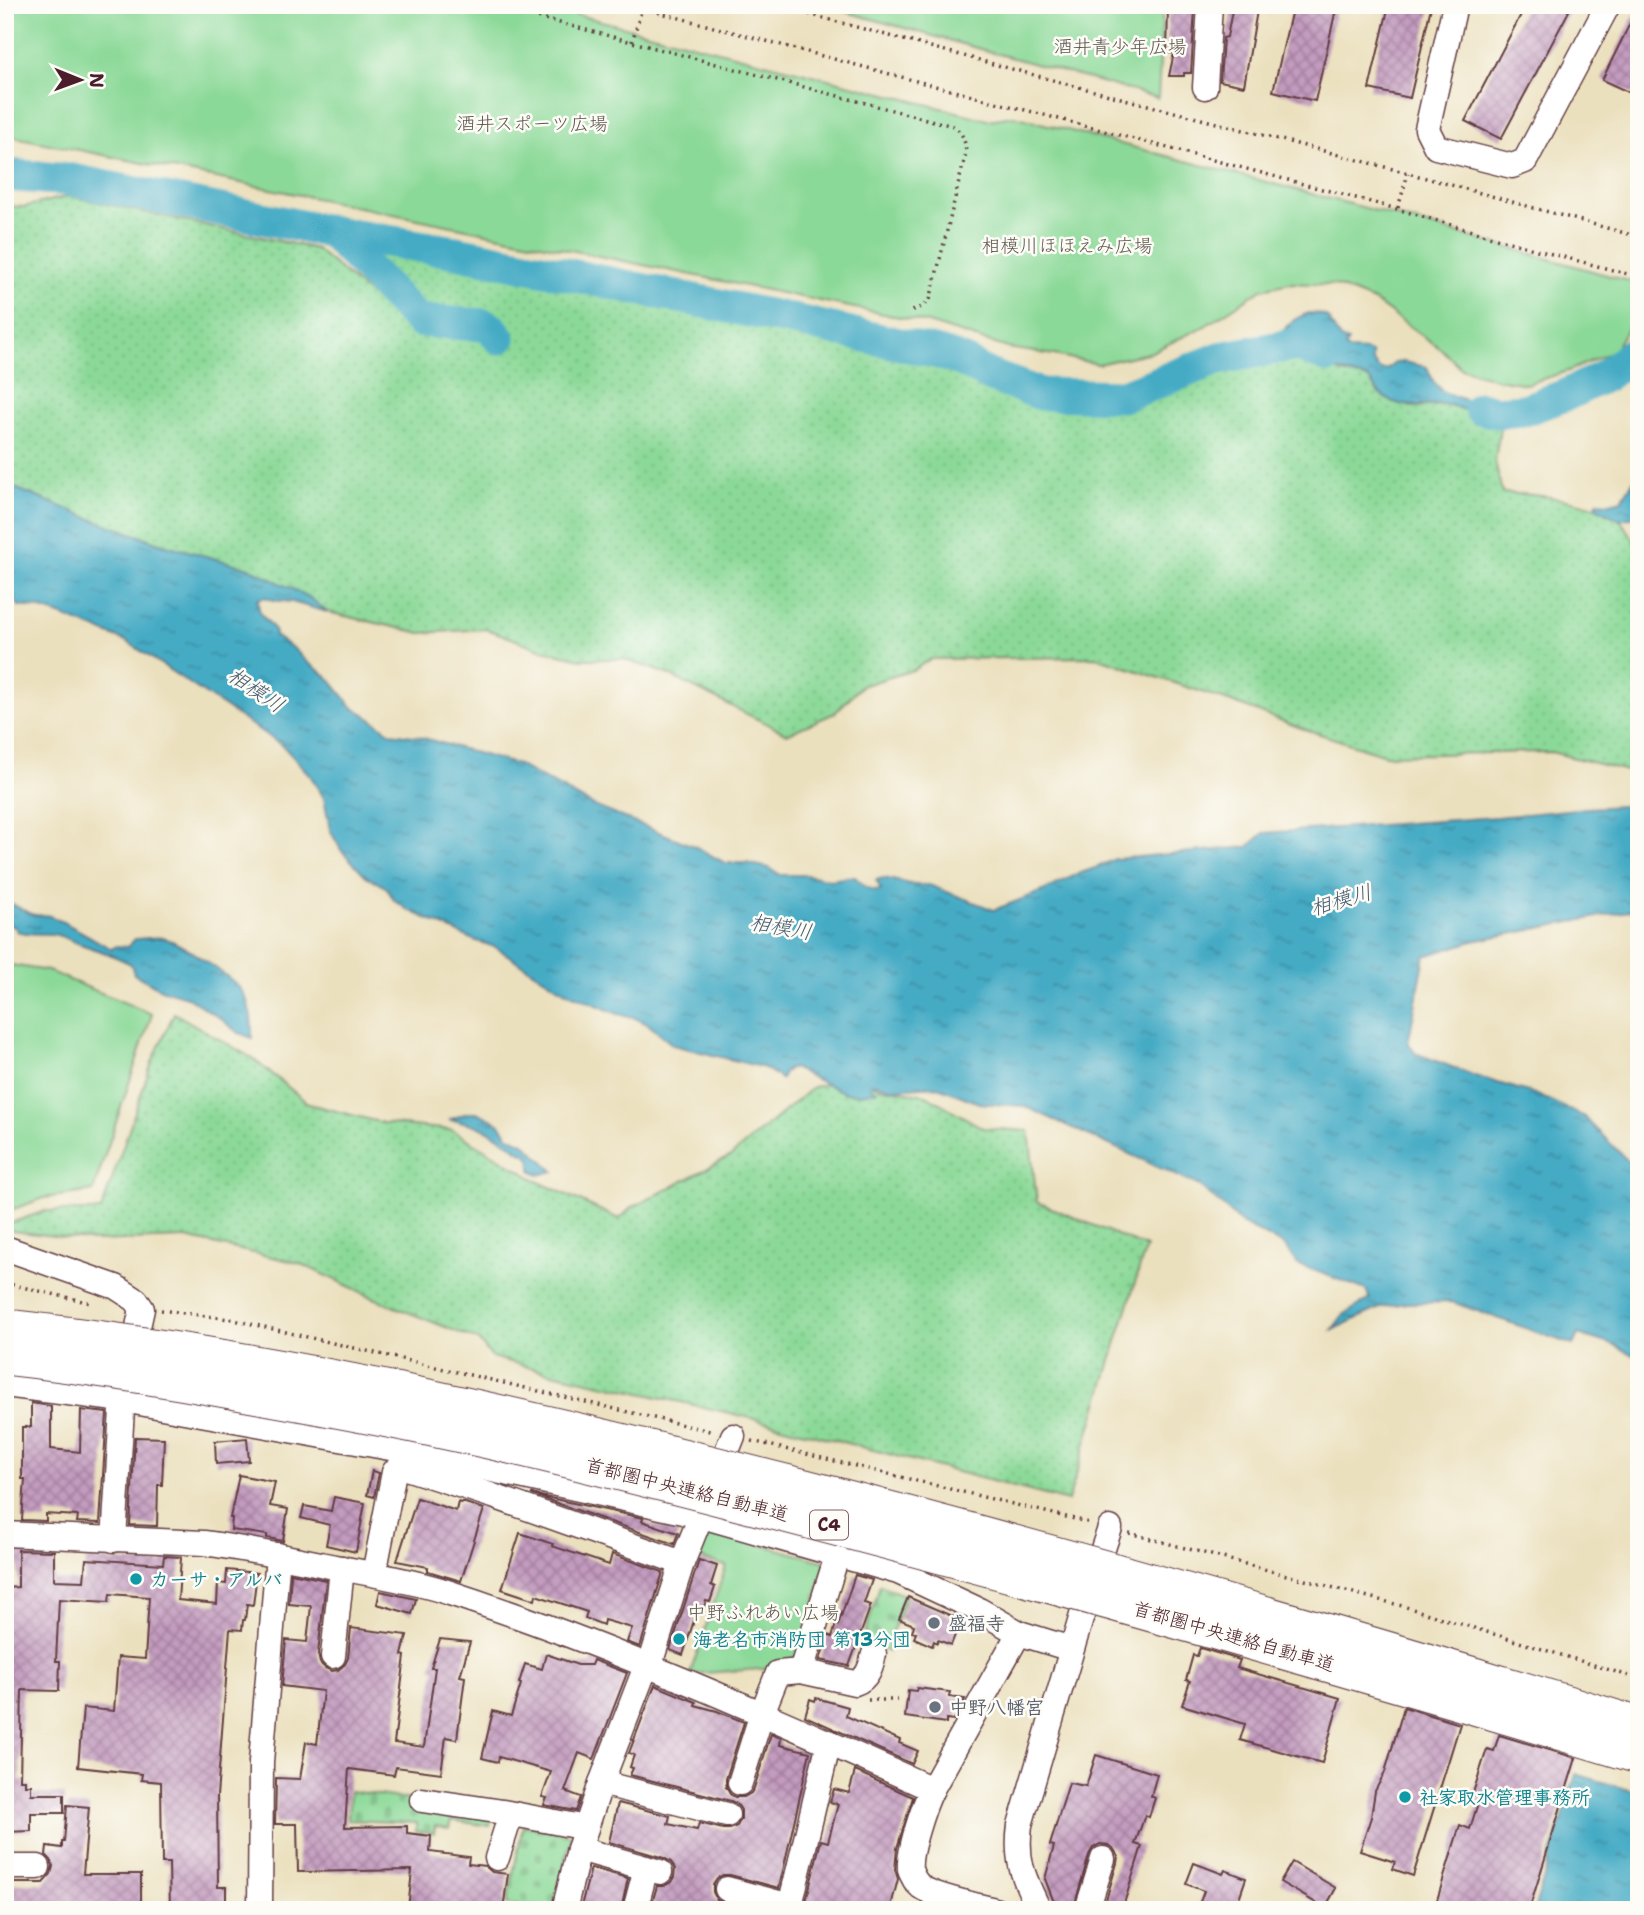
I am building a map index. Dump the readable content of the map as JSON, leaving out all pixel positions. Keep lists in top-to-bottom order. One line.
{"streets":{"highway":["首都圏中央連絡自動車道","C4"]},"water":["相模川"],"parks":["酒井青少年広場","酒井スポーツ広場","相模川ほほえみ広場","中野ふれあい広場"],"places":["カーサ・アルバ","盛福寺","海老名市消防団 第13分団","中野八幡宮","社家取水管理事務所"],"north":"right"}
